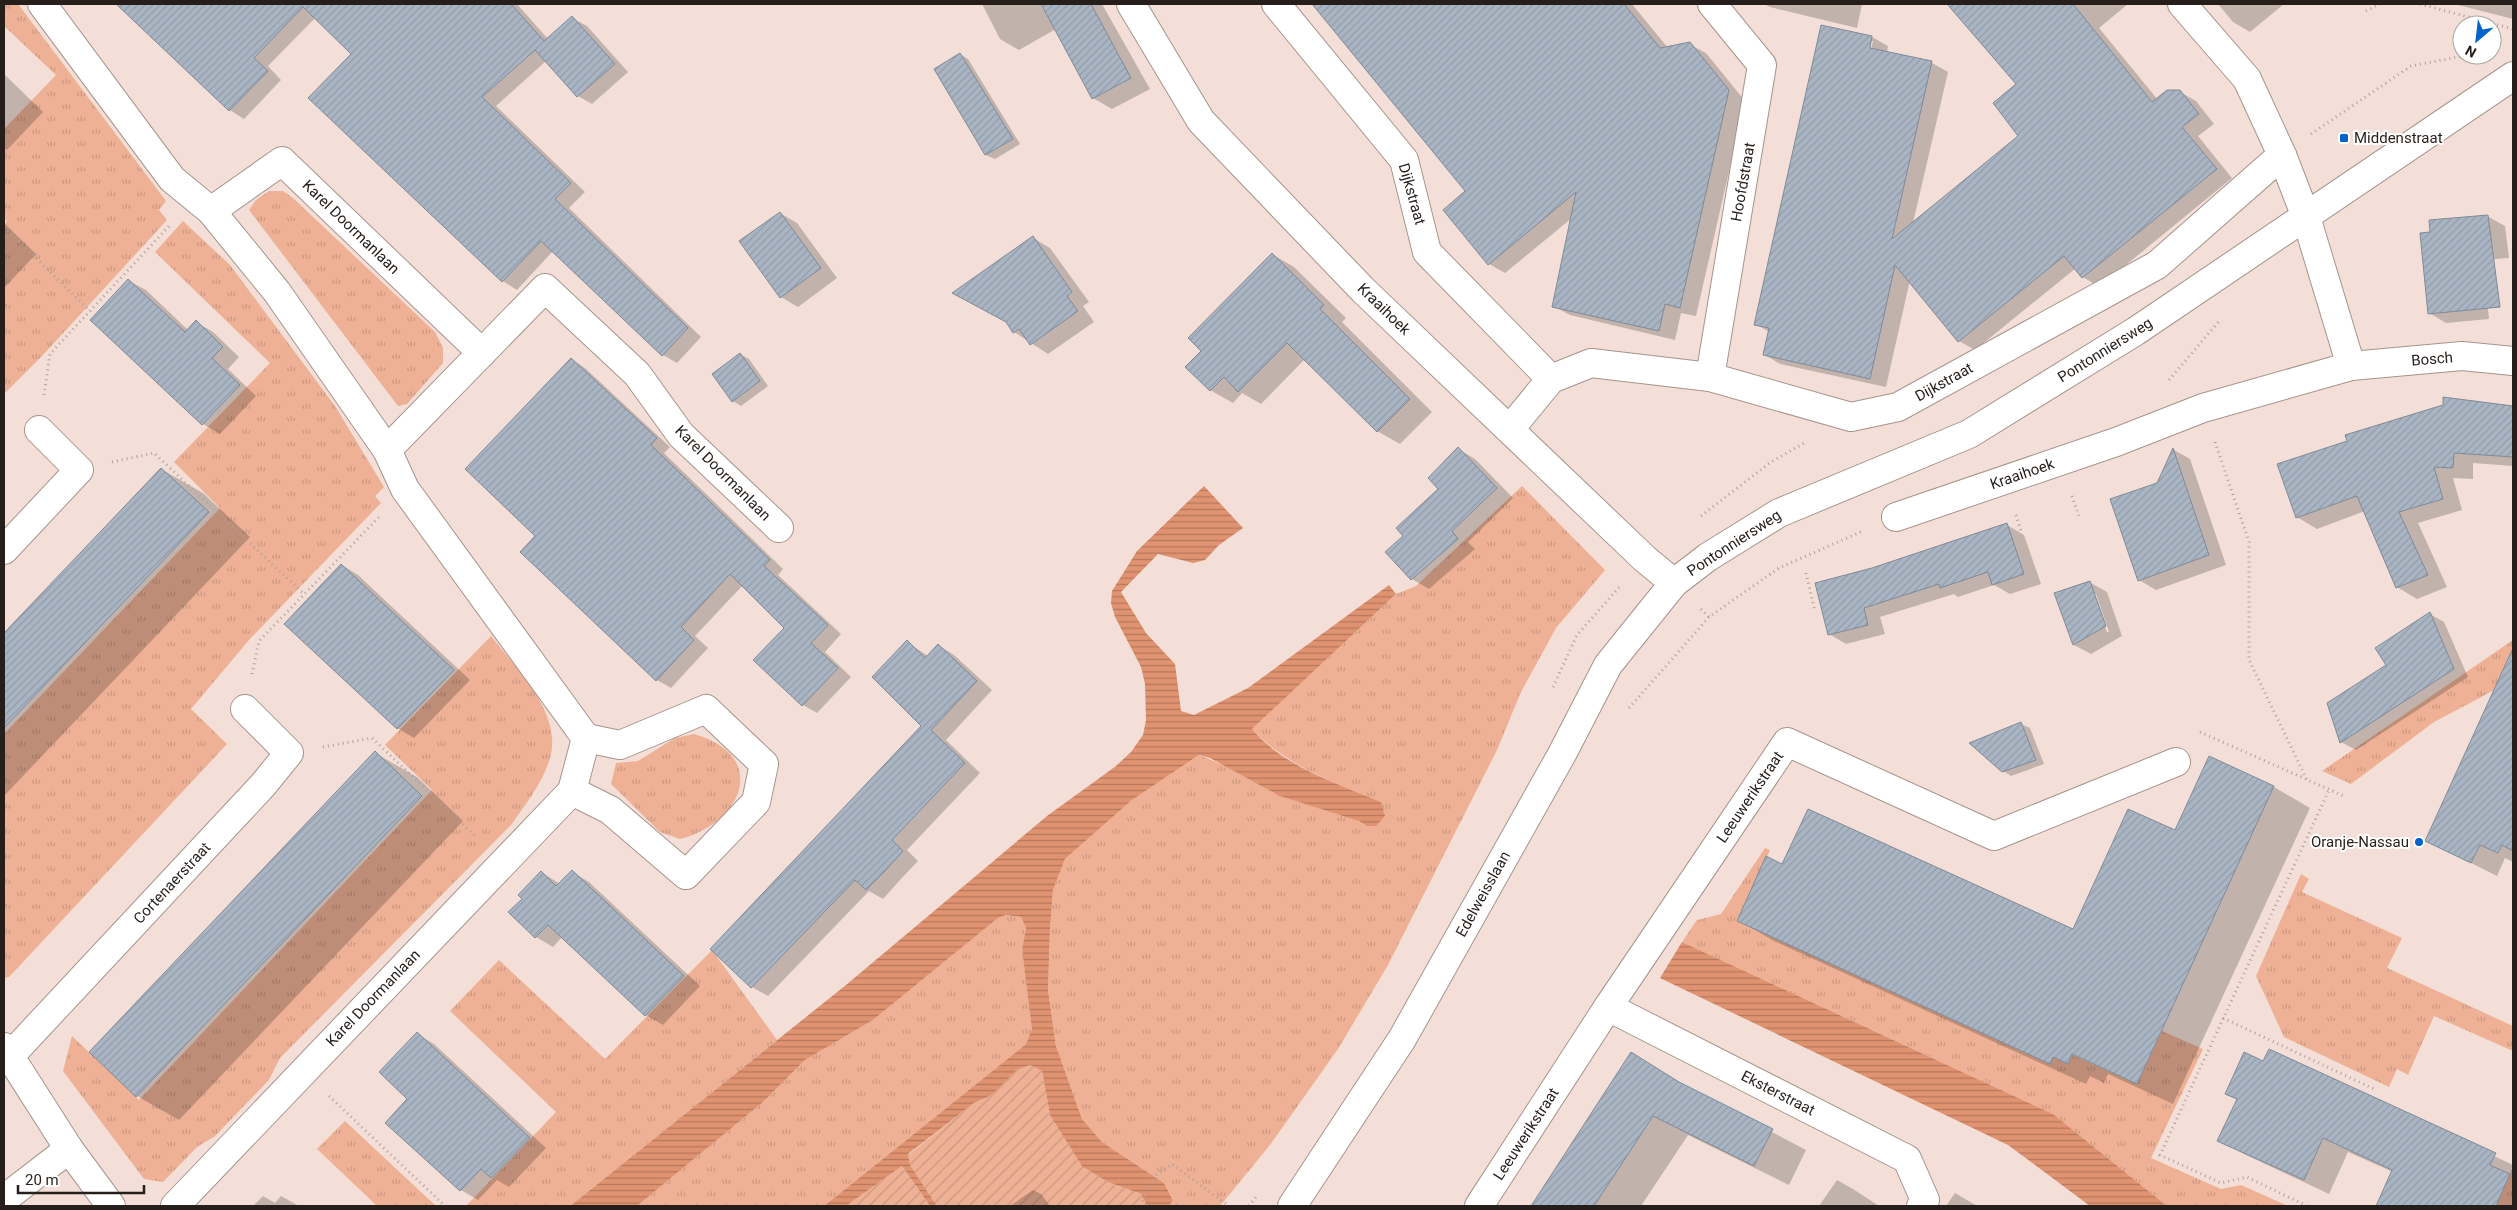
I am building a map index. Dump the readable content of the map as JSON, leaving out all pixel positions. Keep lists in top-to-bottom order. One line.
{"streets":{"street":["Hoofdstraat","Dijkstraat","Karel Doormanlaan","Kraaihoek","Pontonniersweg","Bosch","Leeuwerikstraat","Cortenaerstraat","Edelweisslaan","Eksterstraat"]},"crossings":[["Hoofdstraat","Dijkstraat"],["Kraaihoek","Pontonniersweg"],["Kraaihoek","Bosch"],["Kraaihoek","Edelweisslaan"],["Pontonniersweg","Edelweisslaan"],["Leeuwerikstraat","Eksterstraat"]],"places":{"transit":["Middenstraat"],"other":["Oranje-Nassau"]},"scale_bar":"20 m","north":"bottom left"}
